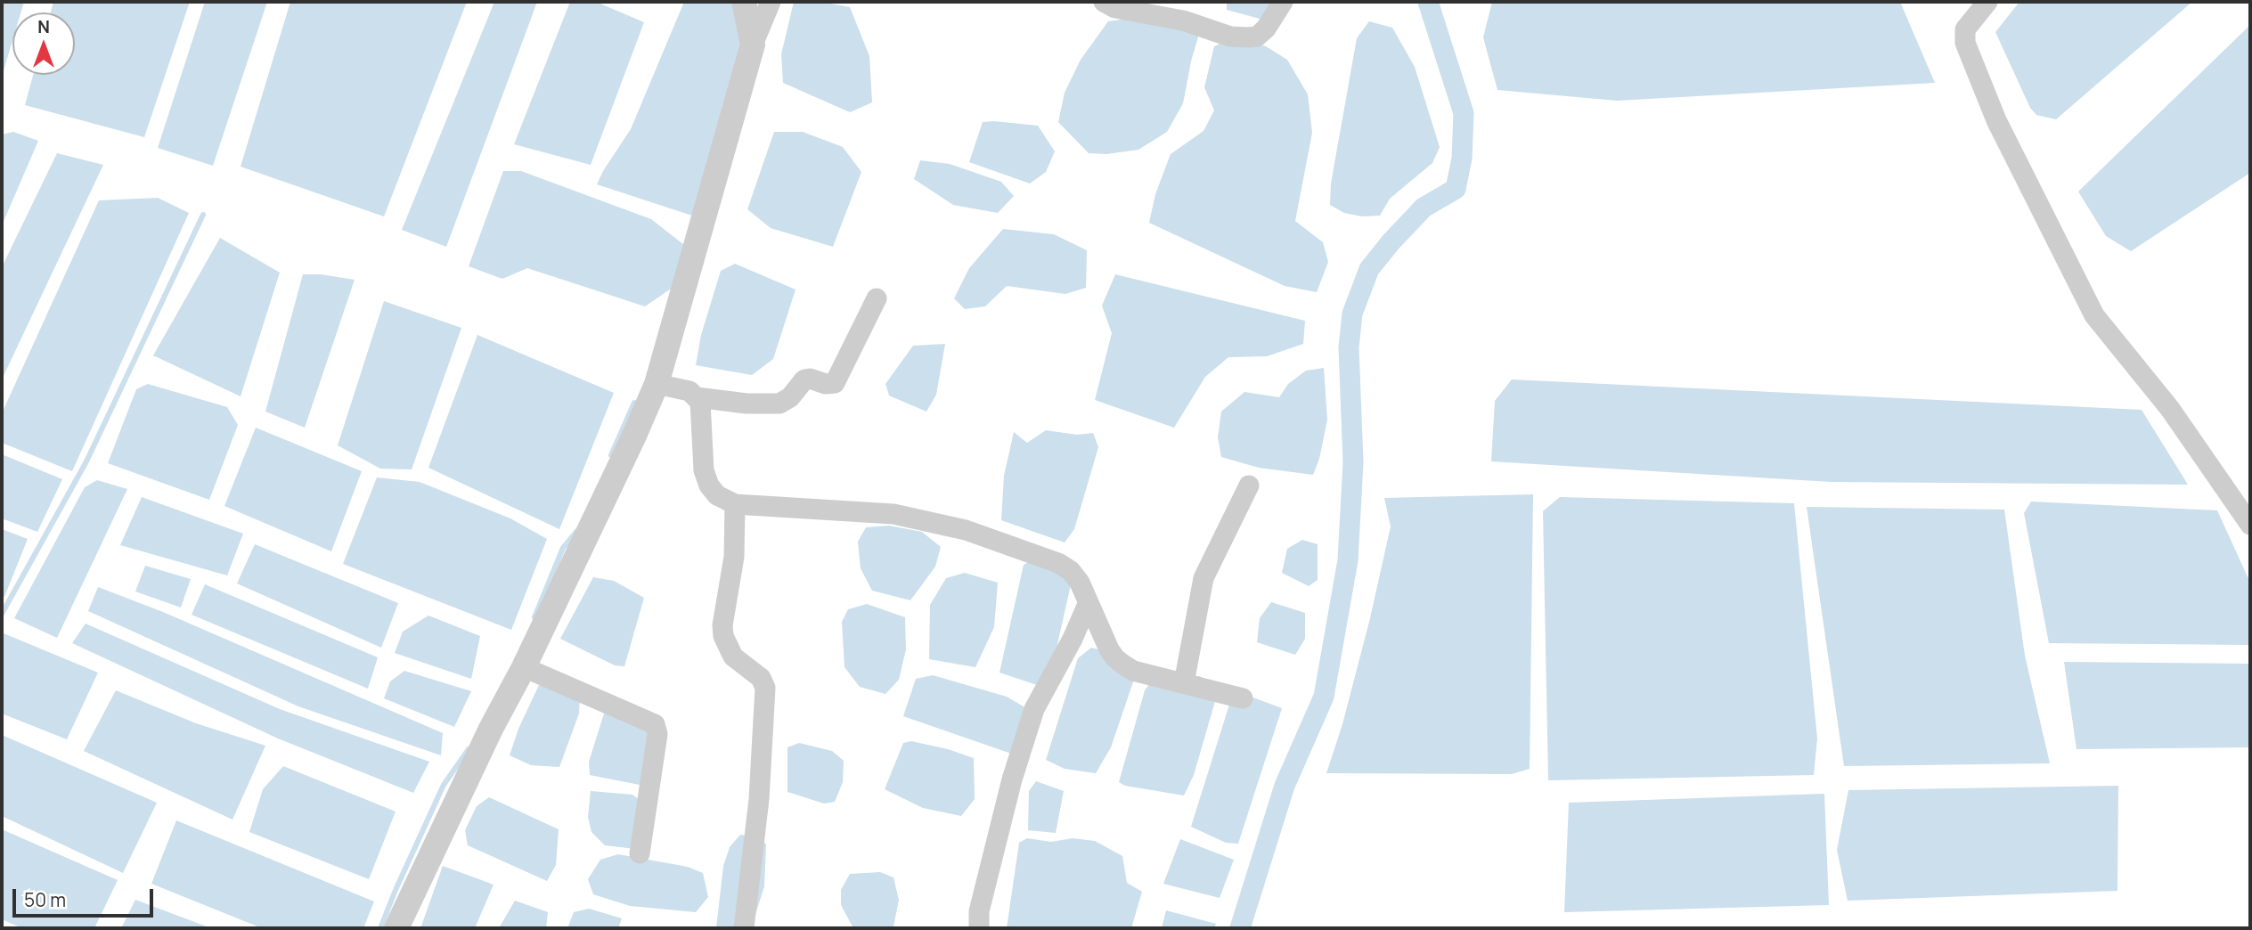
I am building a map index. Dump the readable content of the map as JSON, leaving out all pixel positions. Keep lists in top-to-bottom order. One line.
{"scale_bar":"50 m","north":"top"}
